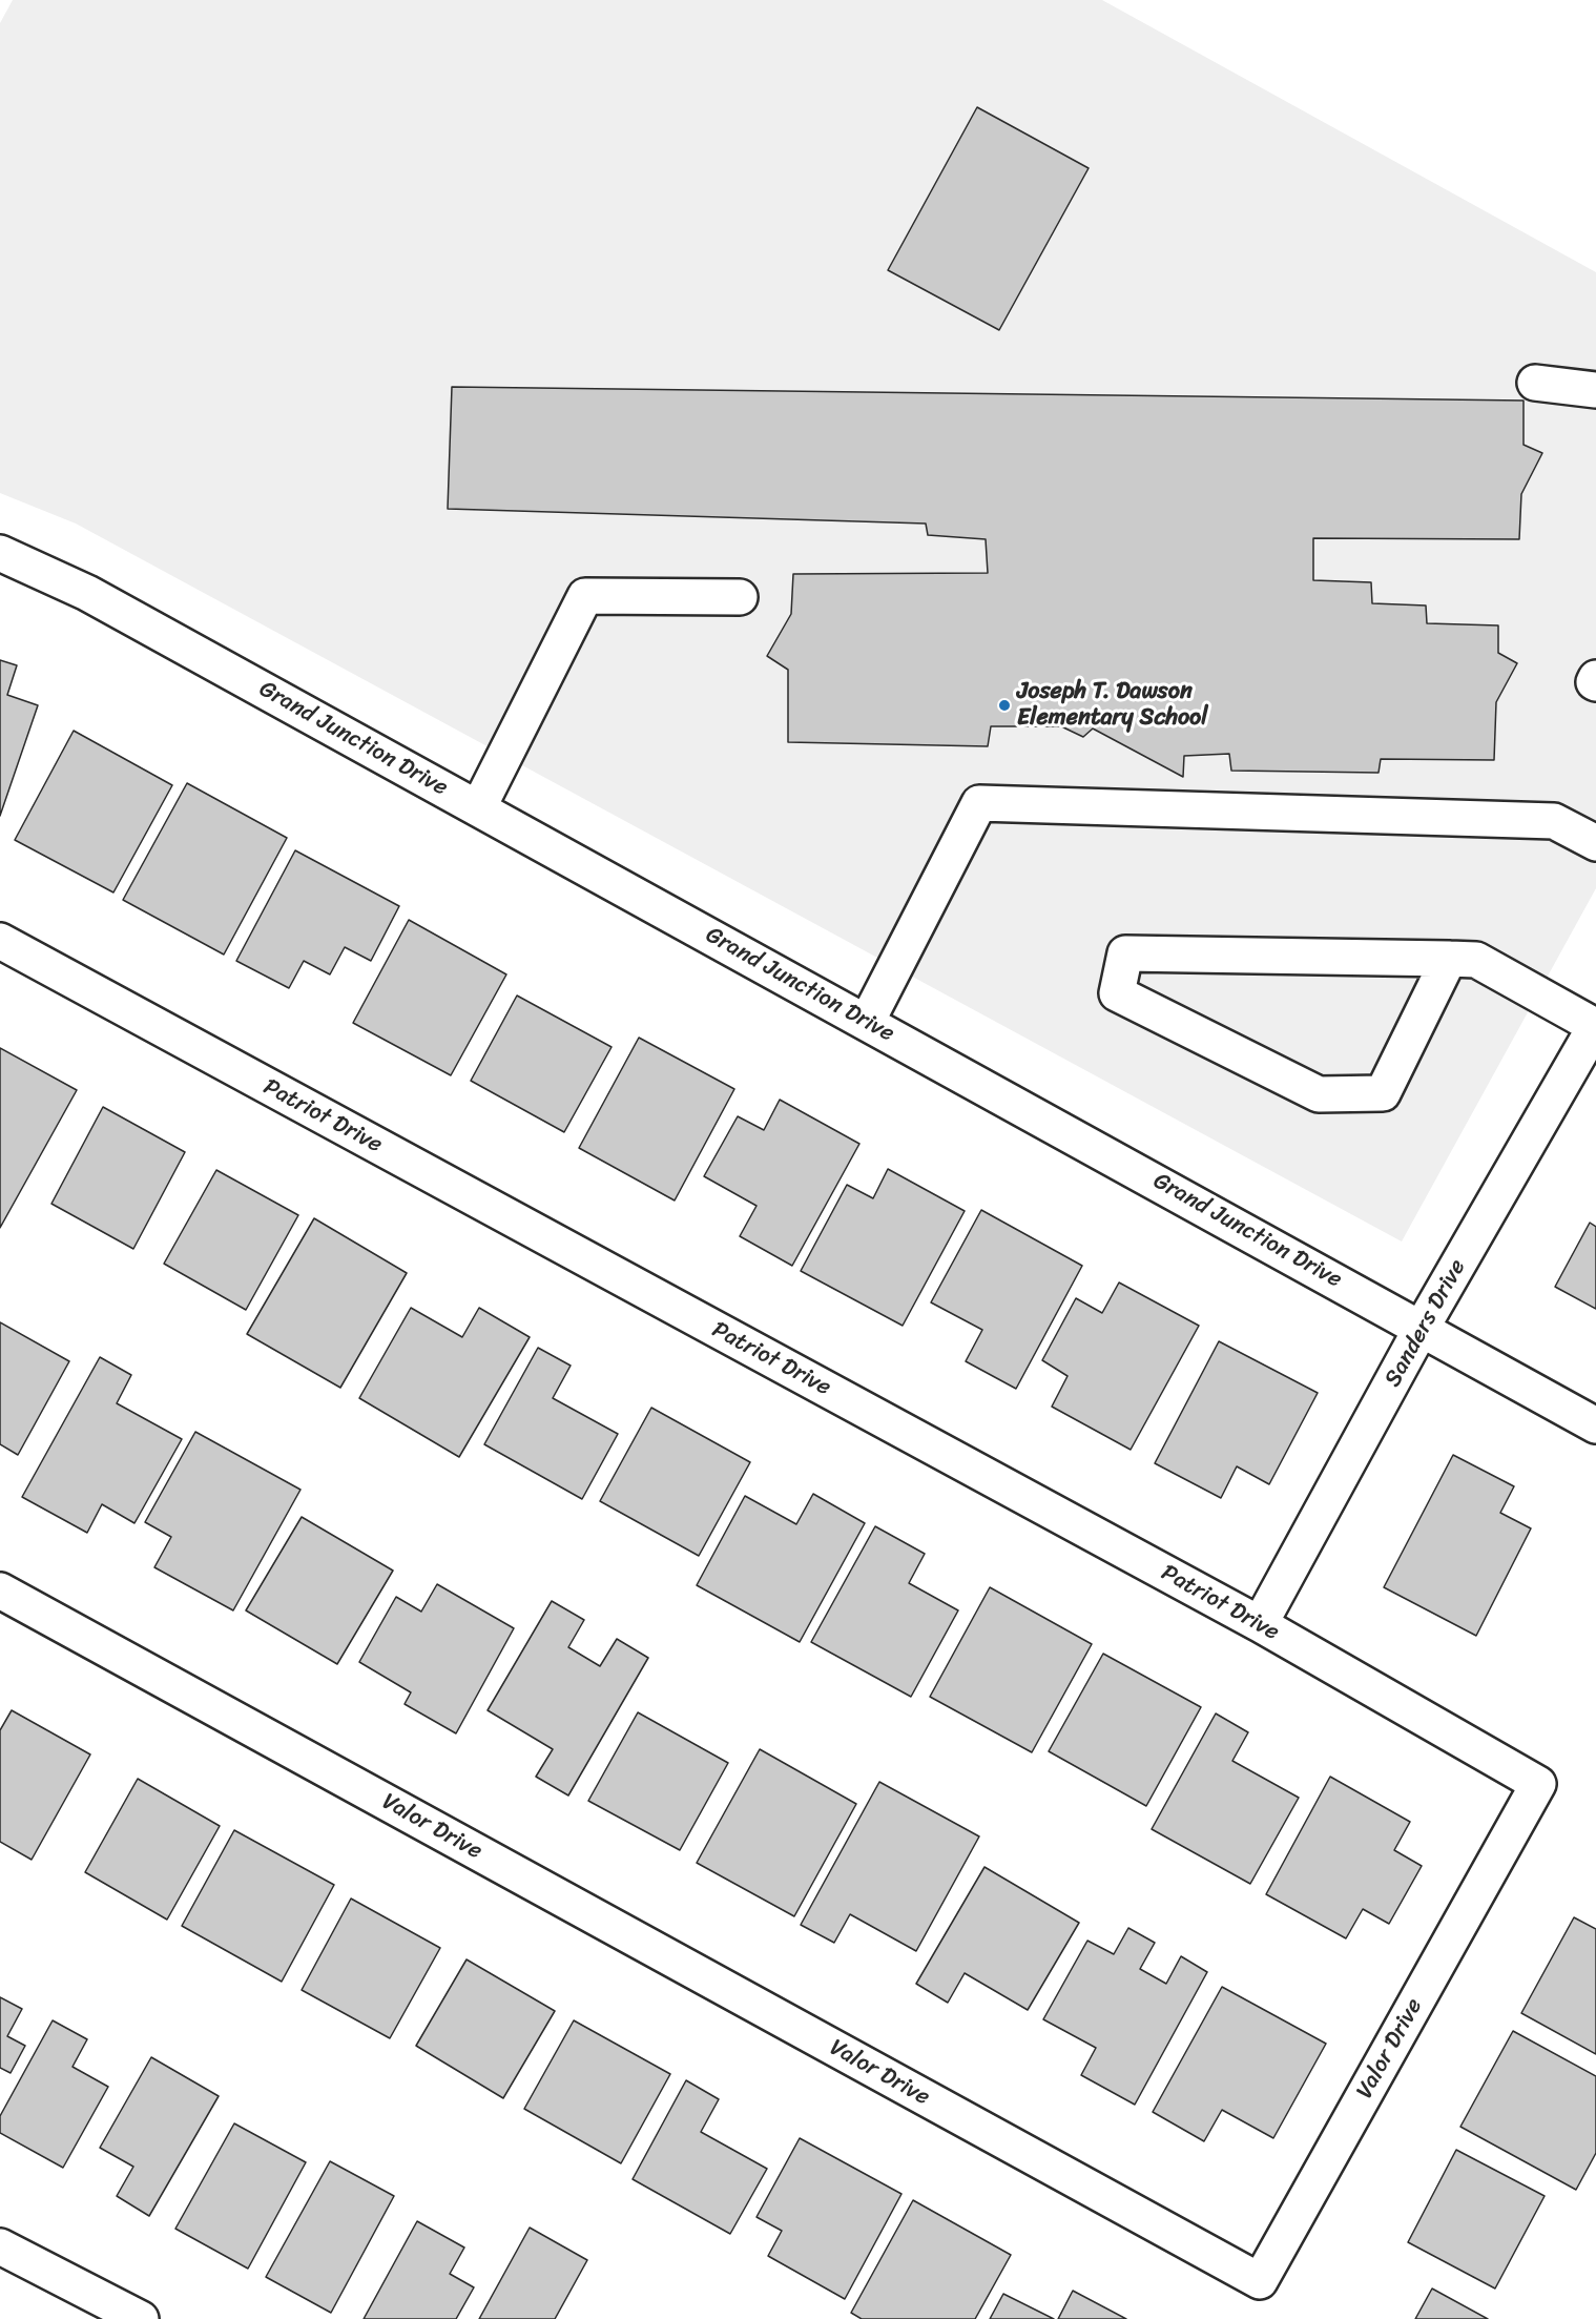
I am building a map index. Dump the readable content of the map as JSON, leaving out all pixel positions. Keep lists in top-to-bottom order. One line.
{"streets":{"street":["Grand Junction Drive","Patriot Drive","Sanders Drive","Valor Drive"]},"crossings":[["Grand Junction Drive","Sanders Drive"],["Patriot Drive","Sanders Drive"],["Patriot Drive","Valor Drive"]],"places":["Joseph T. Dawson Elementary School"]}
